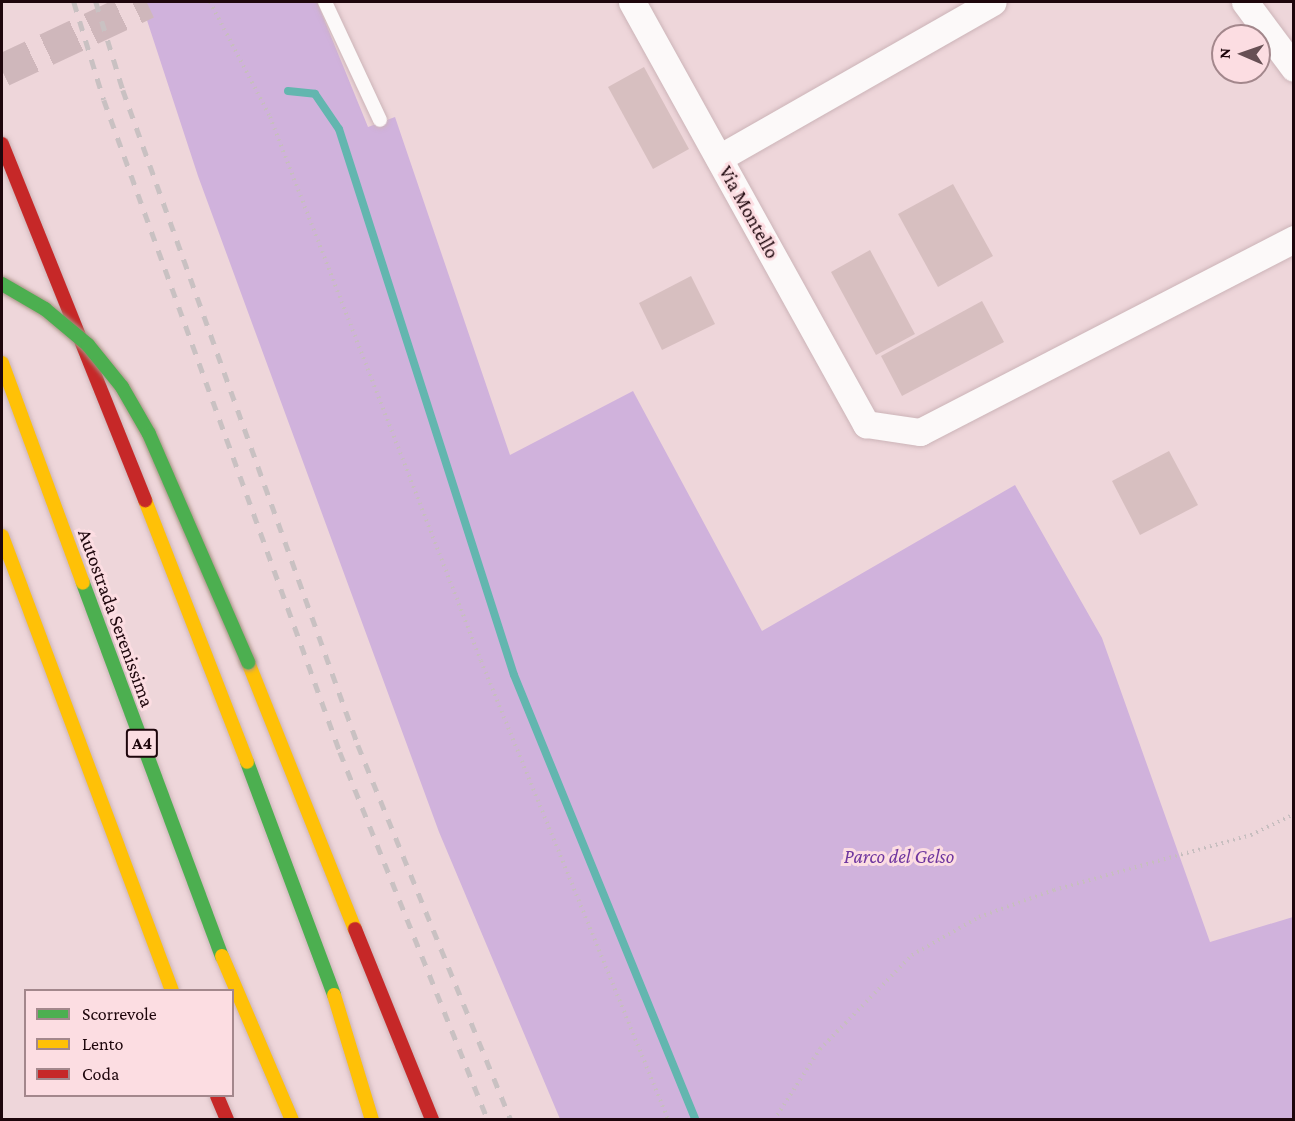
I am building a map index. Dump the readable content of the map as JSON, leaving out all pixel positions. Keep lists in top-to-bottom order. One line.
{"streets":{"highway":["Autostrada Serenissima","A4"],"street":["Via Montello"]},"parks":["Parco del Gelso"],"legend":["Scorrevole","Lento","Coda"],"north":"left"}
